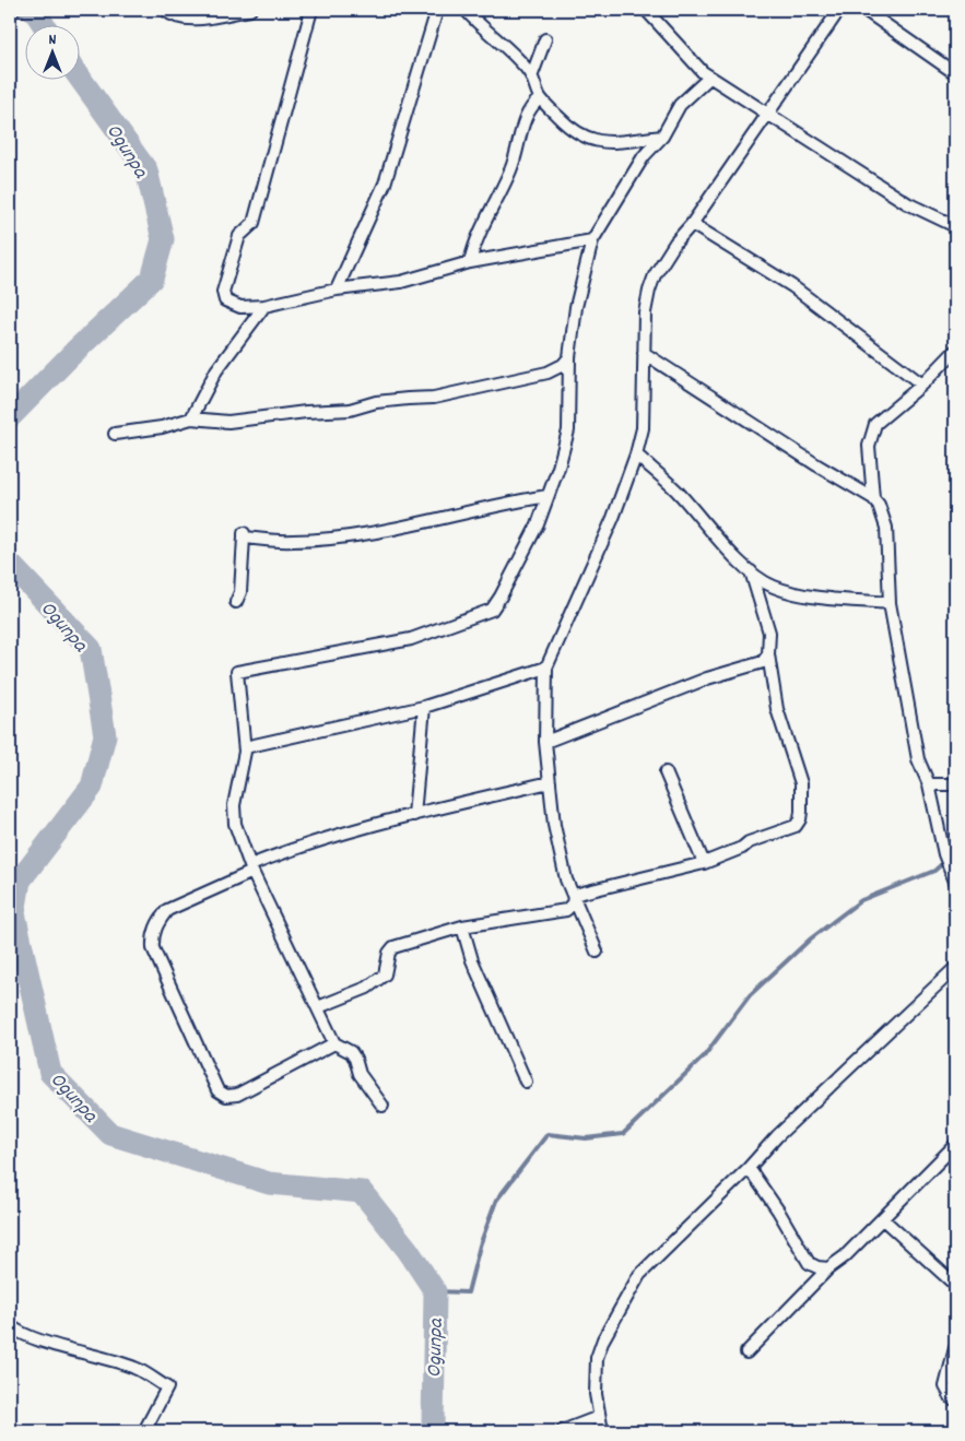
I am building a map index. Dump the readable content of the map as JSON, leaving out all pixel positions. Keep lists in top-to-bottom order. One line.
{"water":["Ogunpa"],"north":"top"}
